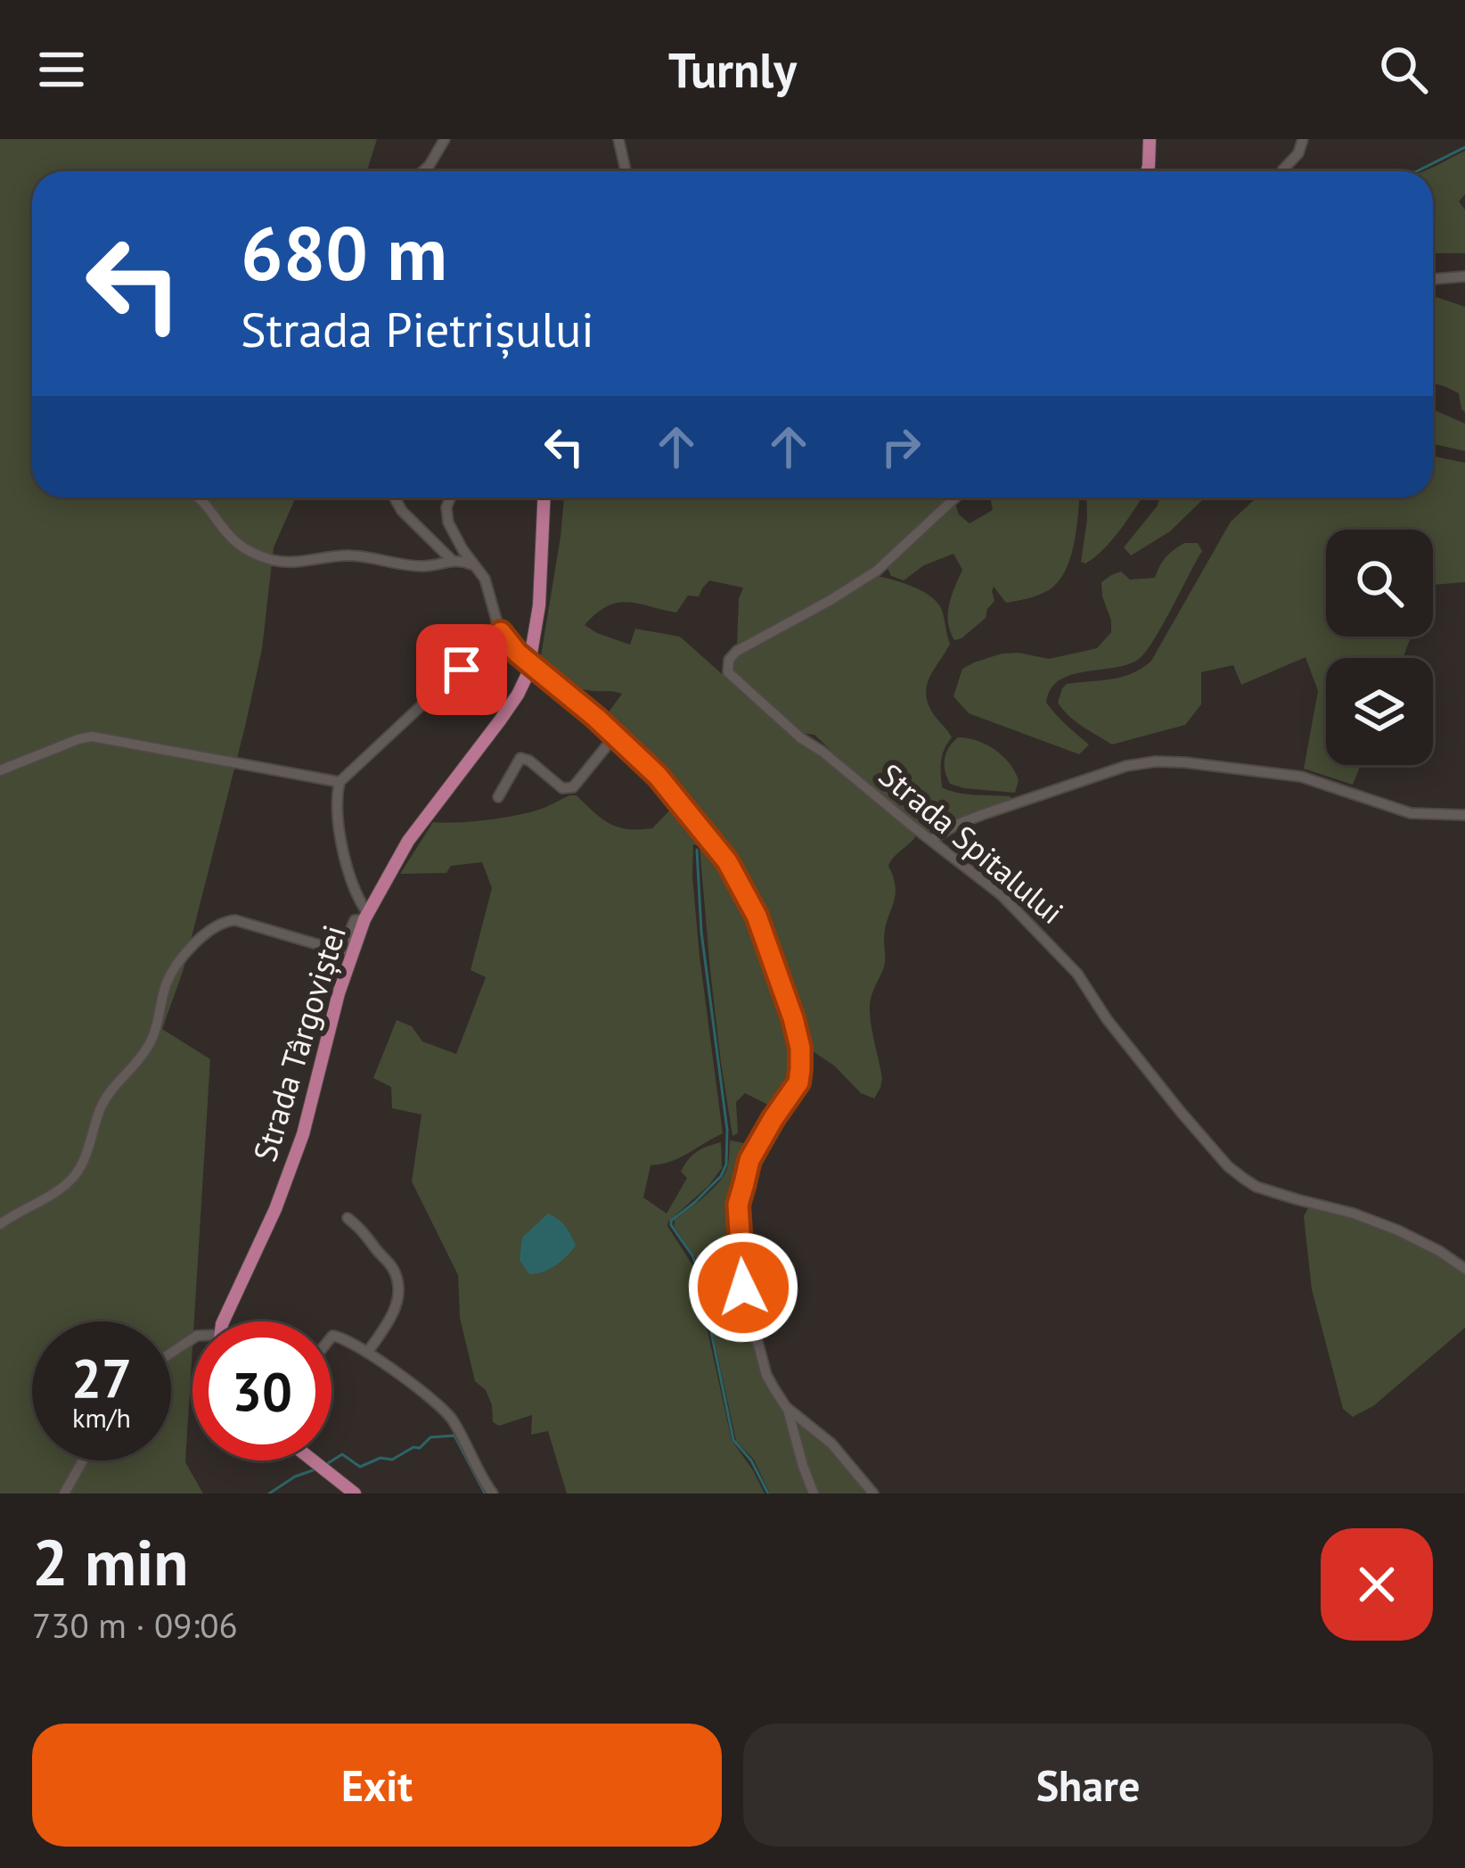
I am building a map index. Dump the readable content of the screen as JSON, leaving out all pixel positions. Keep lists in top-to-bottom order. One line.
{"streets":{"main road":["Strada Târgoviștei"],"street":["Strada Spitalului"]},"page":{"header":"Turnly","turn":["680 m","Strada Pietrișului"],"speed":"27 km/h","limit":"30","heading":["2 min","730 m · 09:06"],"buttons":["Exit","Share"]}}
